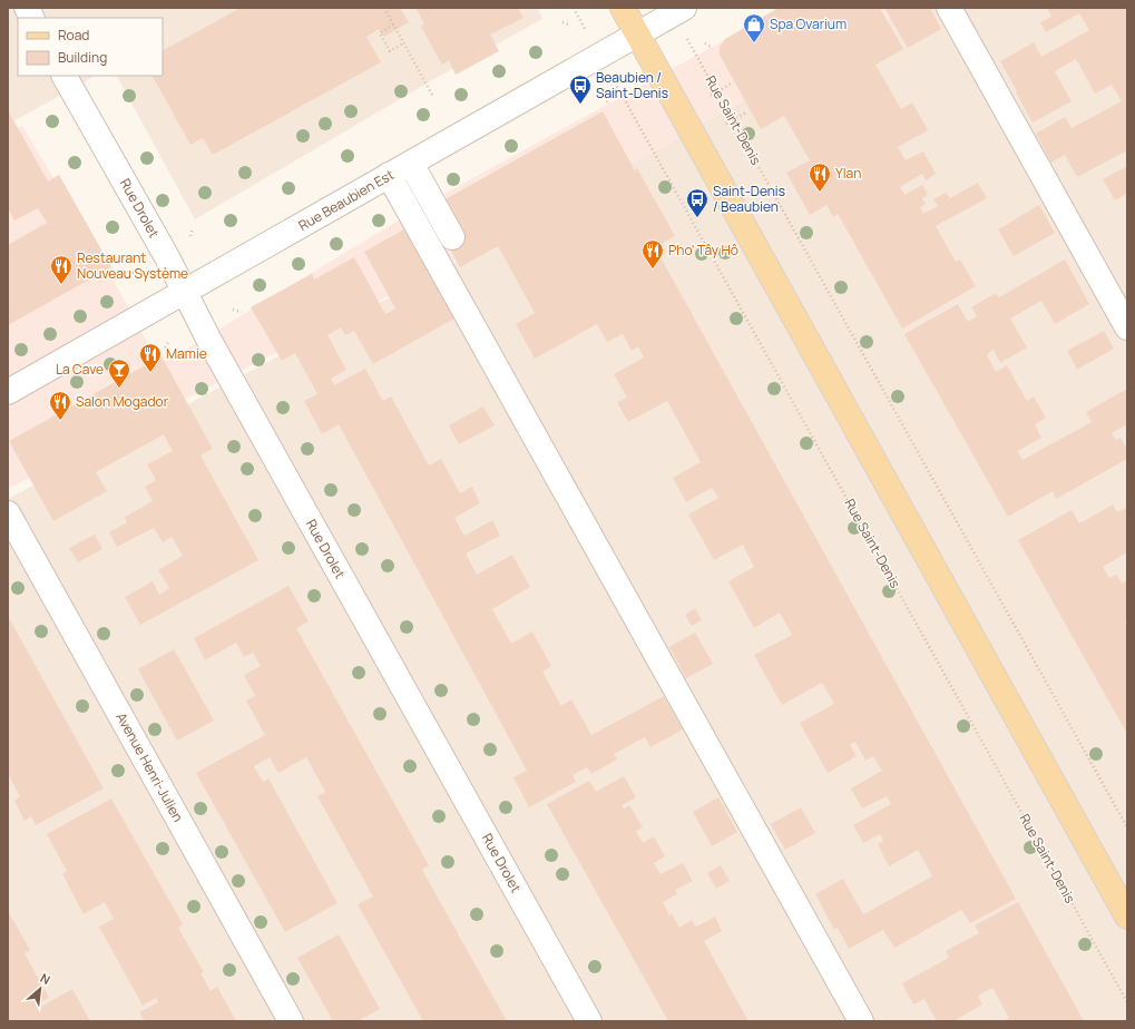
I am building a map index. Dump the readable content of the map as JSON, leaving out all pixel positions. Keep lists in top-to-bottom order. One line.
{"streets":{"street":["Rue Beaubien Est","Rue Drolet","Avenue Henri-Julien"],"path":["Rue Saint-Denis"]},"crossings":[["Rue Beaubien Est","Rue Drolet"]],"places":{"shop":["Spa Ovarium"],"bus stop":["Beaubien / Saint-Denis","Saint-Denis / Beaubien"],"restaurant":["Ylan","Pho' Tây Hô","Restaurant Nouveau Système","Mamie","Salon Mogador"],"bar":["La Cave"]},"legend":["Road","Building"],"north":"top right"}
